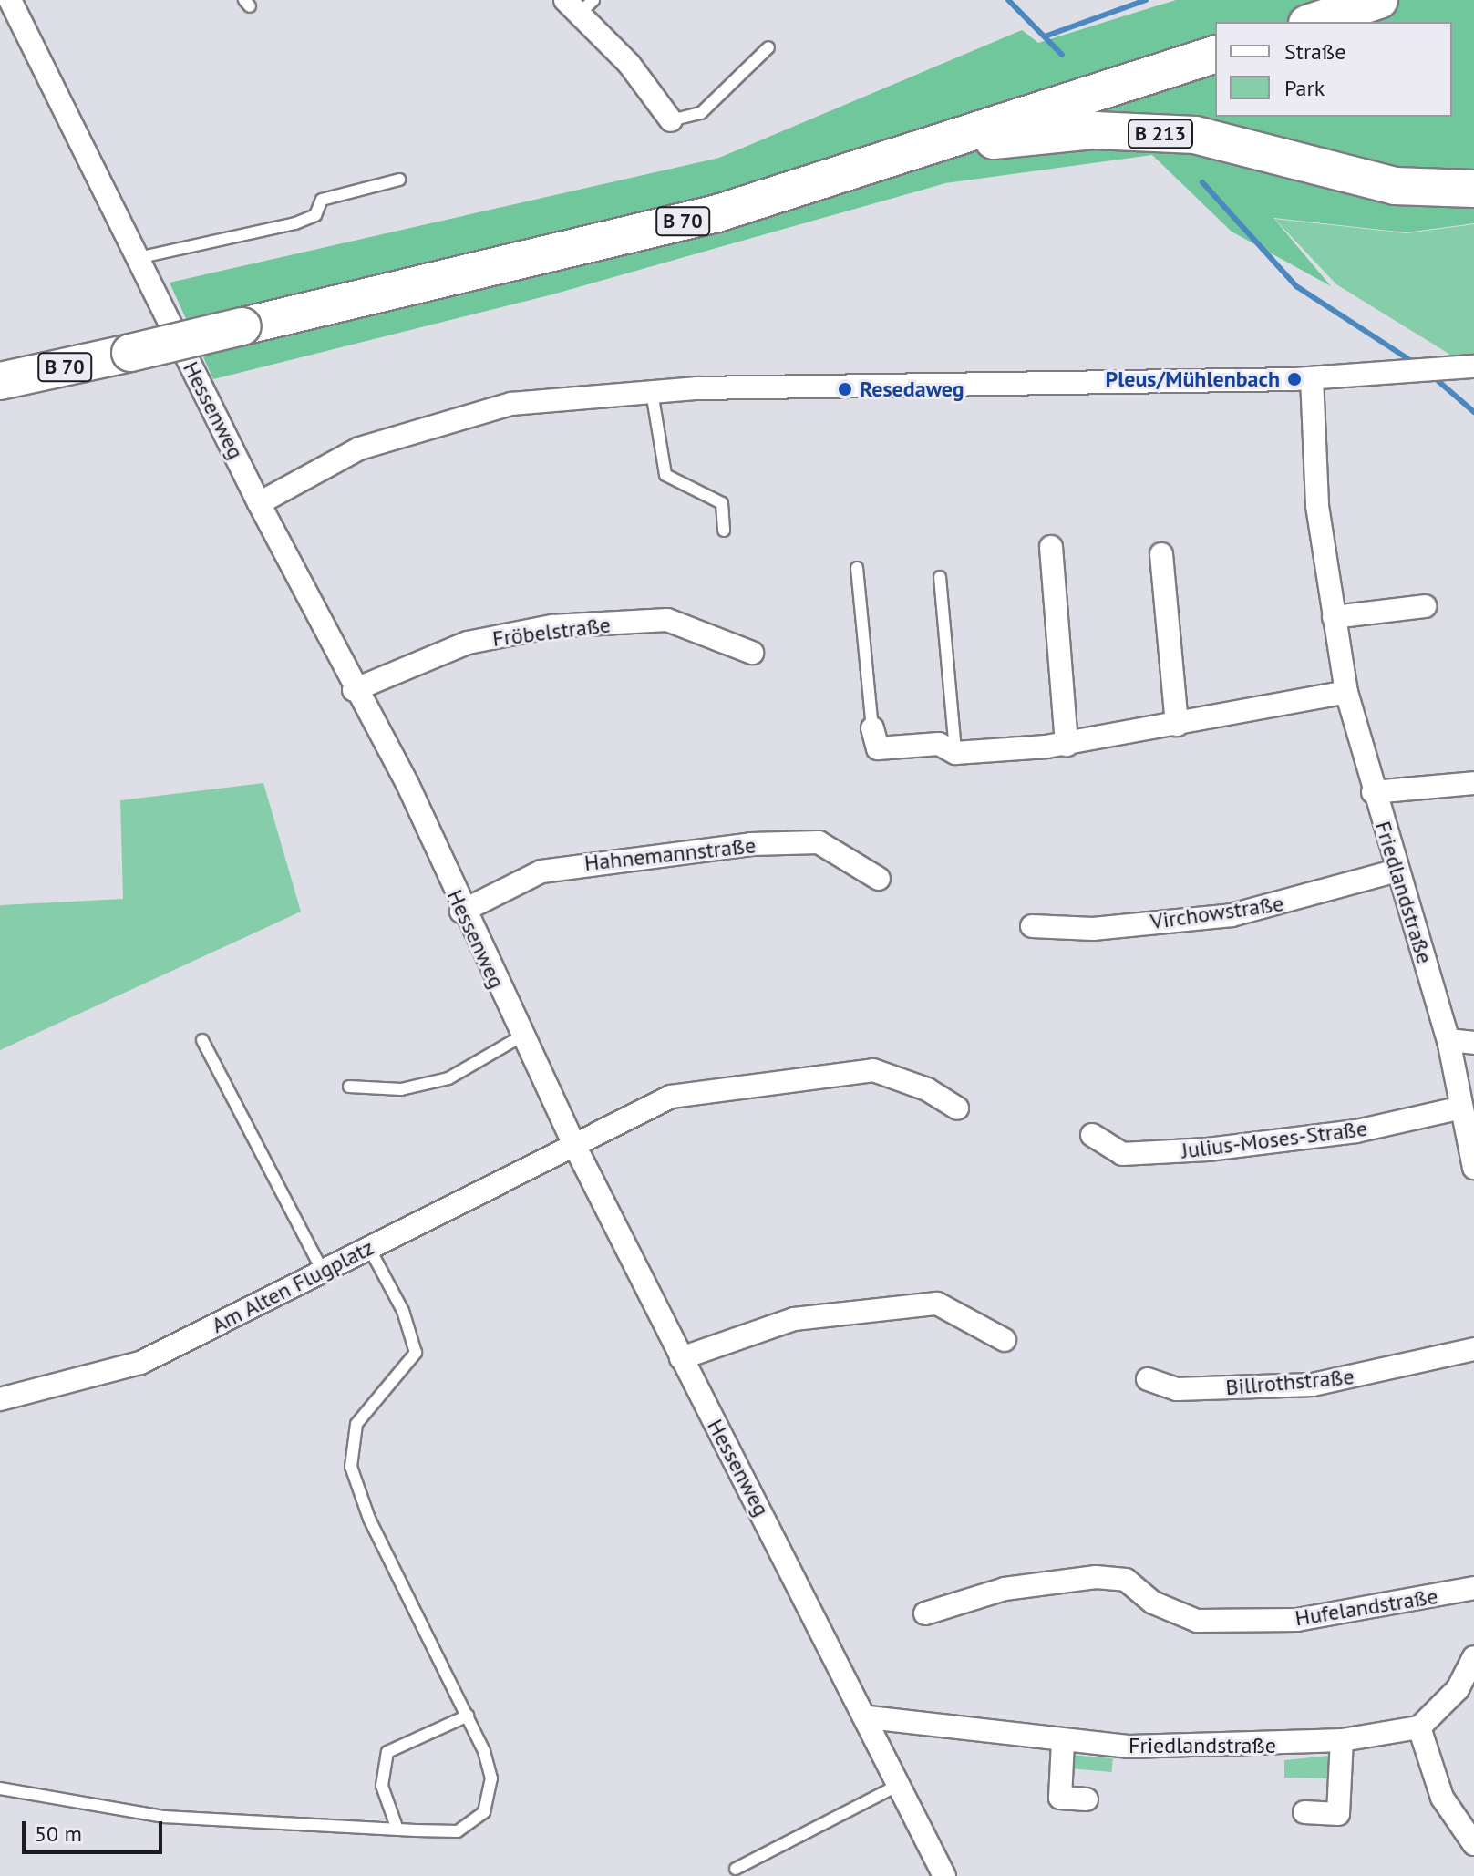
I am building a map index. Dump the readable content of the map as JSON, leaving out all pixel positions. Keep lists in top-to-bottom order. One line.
{"streets":{"main road":["B 213","B 70"],"street":["Hessenweg","Fröbelstraße","Hahnemannstraße","Friedlandstraße","Virchowstraße","Julius-Moses-Straße","Am Alten Flugplatz","Billrothstraße","Hufelandstraße"]},"crossings":[["B 213","B 70"],["Hessenweg","Fröbelstraße"],["Hessenweg","Hahnemannstraße"],["Hessenweg","Friedlandstraße"],["Hessenweg","Am Alten Flugplatz"],["Friedlandstraße","Virchowstraße"],["Friedlandstraße","Julius-Moses-Straße"]],"places":["Pleus/Mühlenbach","Resedaweg"],"legend":["Straße","Park"],"scale_bar":"50 m"}
